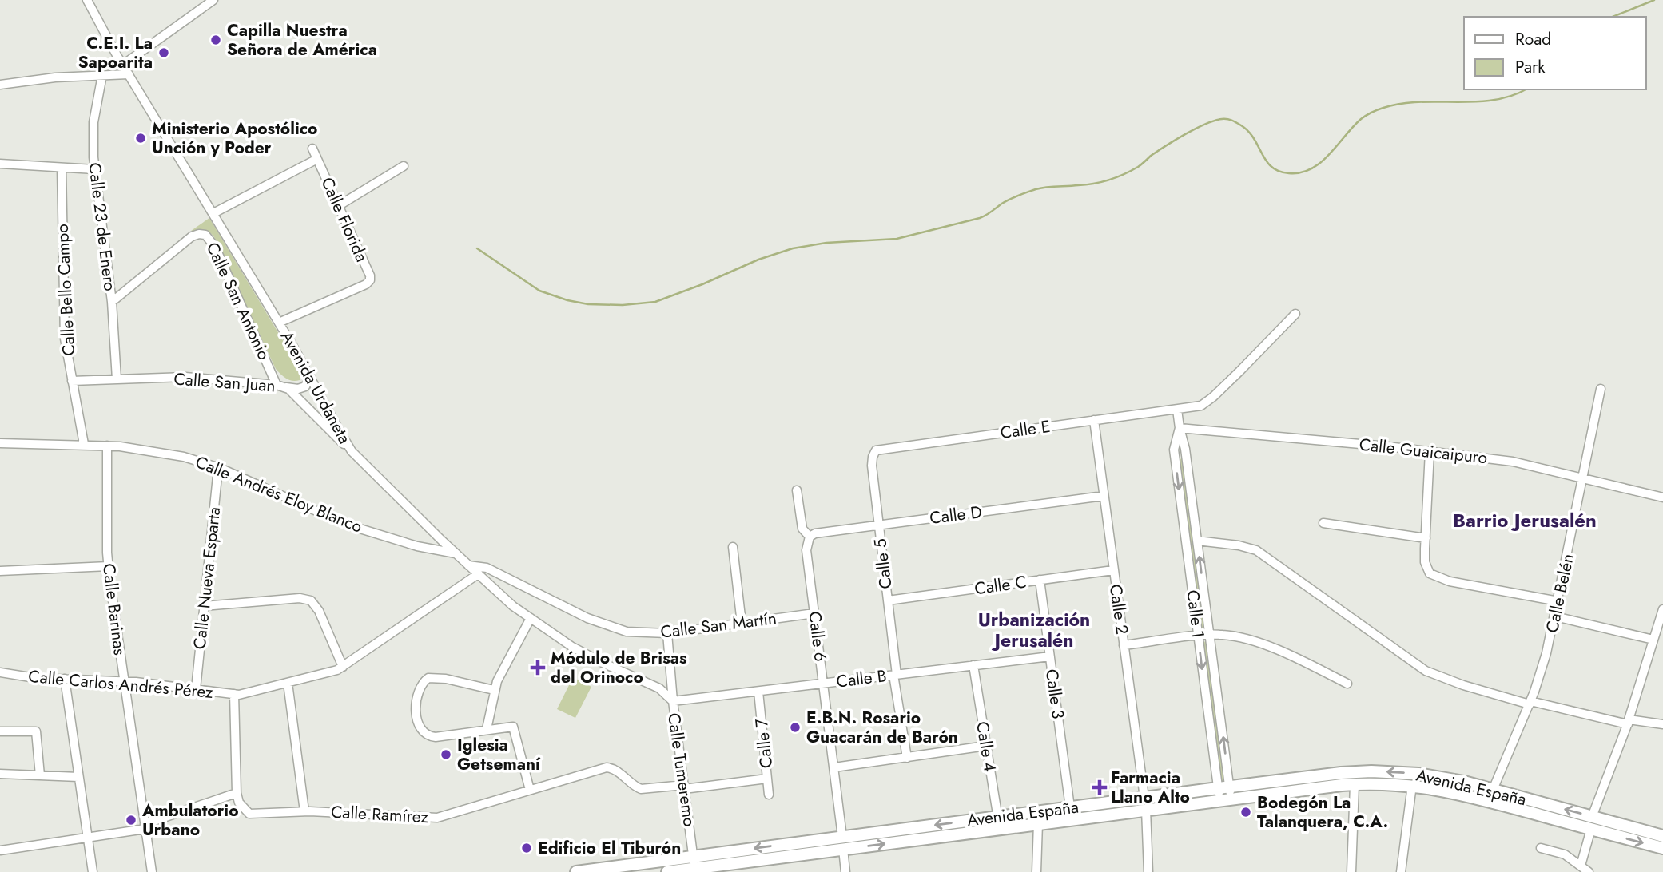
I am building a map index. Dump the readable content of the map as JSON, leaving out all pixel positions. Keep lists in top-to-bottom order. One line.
{"streets":{"main road":["Avenida España"],"street":["Calle Florida","Calle 23 de Enero","Calle Bello Campo","Calle San Antonio","Calle San Juan","Avenida Urdaneta","Calle E","Calle Guaicaipuro","Calle Andrés Eloy Blanco","Calle D","Calle 5","Calle Nueva Esparta","Calle C","Calle Belén","Calle Barinas","Calle 2","Calle 1","Calle San Martín","Calle 6","Calle B","Calle Carlos Andrés Pérez","Calle 3","Calle 7","Calle 4","Calle Tumeremo","Calle Ramírez"]},"crossings":[["Calle Florida","Avenida Urdaneta"],["Calle 23 de Enero","Calle San Antonio"],["Calle 23 de Enero","Calle San Juan"],["Calle Bello Campo","Calle San Juan"],["Calle Bello Campo","Calle Andrés Eloy Blanco"],["Calle San Antonio","Calle San Juan"],["Calle San Juan","Avenida Urdaneta"],["Avenida Urdaneta","Calle Andrés Eloy Blanco"],["Avenida Urdaneta","Calle San Martín"],["Avenida Urdaneta","Calle B"],["Avenida Urdaneta","Calle Carlos Andrés Pérez"],["Avenida Urdaneta","Calle Tumeremo"],["Calle E","Calle 5"],["Calle E","Calle 2"],["Calle E","Calle 1"],["Calle Guaicaipuro","Calle Belén"],["Calle Guaicaipuro","Calle 1"],["Calle Andrés Eloy Blanco","Calle Nueva Esparta"],["Calle Andrés Eloy Blanco","Calle Barinas"],["Calle D","Calle 5"],["Calle D","Calle 2"],["Calle D","Calle 6"],["Calle 5","Calle C"],["Calle 5","Calle B"],["Calle Nueva Esparta","Calle Carlos Andrés Pérez"],["Calle C","Calle 2"],["Calle C","Calle 3"],["Calle Belén","Avenida España"],["Calle Barinas","Calle Carlos Andrés Pérez"],["Calle 2","Avenida España"],["Calle 1","Avenida España"],["Calle San Martín","Calle 6"],["Calle San Martín","Calle Tumeremo"],["Calle 6","Calle B"],["Calle 6","Avenida España"],["Calle B","Calle 3"],["Calle B","Calle 7"],["Calle B","Calle 4"],["Calle B","Calle Tumeremo"],["Calle 3","Avenida España"],["Calle 4","Avenida España"],["Calle Tumeremo","Avenida España"],["Calle Tumeremo","Calle Ramírez"]],"districts":["Barrio Jerusalén","Urbanización Jerusalén"],"places":{"other":["Capilla Nuestra Señora de América","C.E.I. La Sapoarita","Ministerio Apostólico Unción y Poder","E.B.N. Rosario Guacarán de Barón","Iglesia Getsemaní","Bodegón La Talanquera, C.A.","Ambulatorio Urbano","Edificio El Tiburón"],"health":["Módulo de Brisas del Orinoco","Farmacia Llano Alto"]},"legend":["Road","Park"]}
